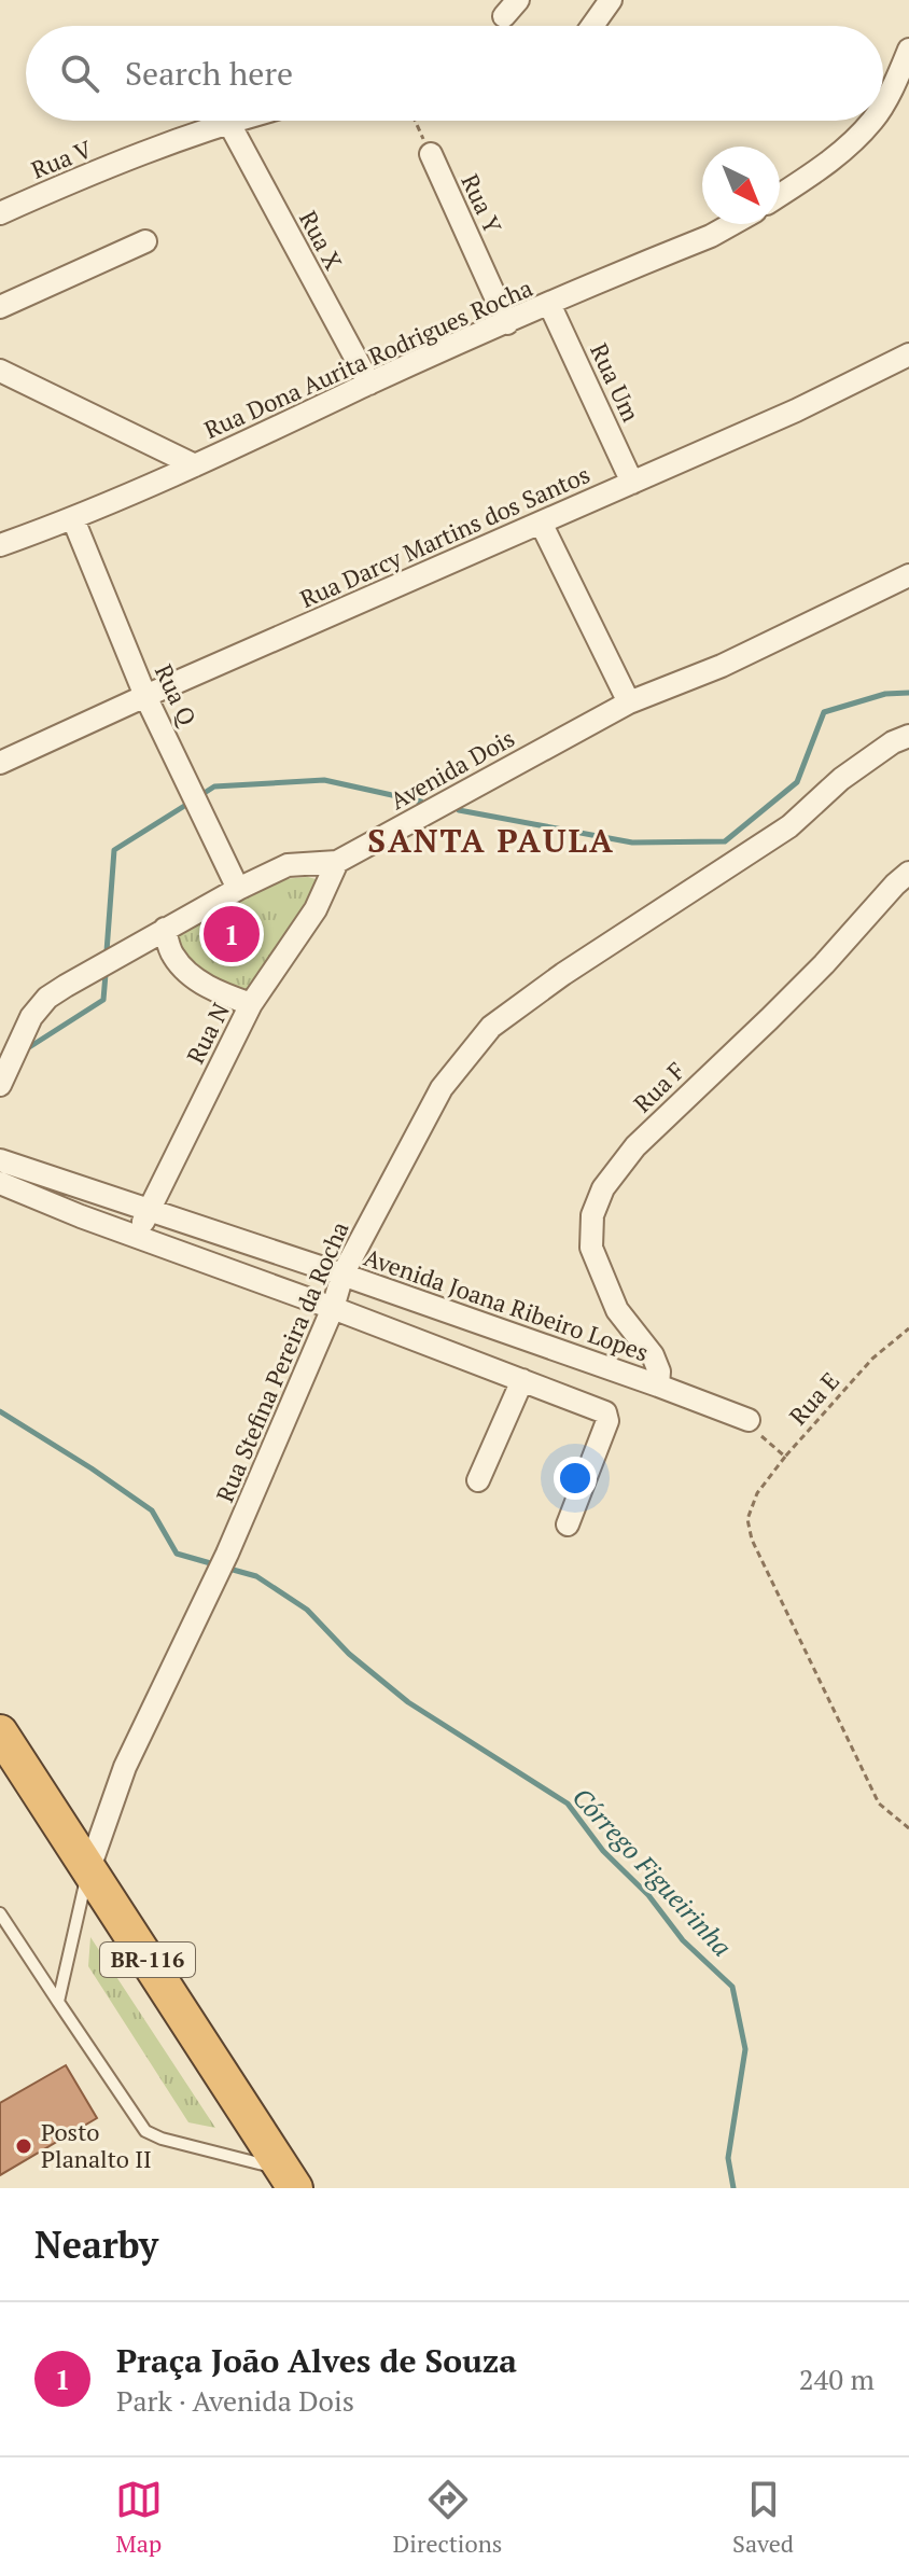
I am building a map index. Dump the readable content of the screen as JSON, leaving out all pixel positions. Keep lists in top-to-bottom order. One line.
{"streets":{"highway":["BR-116"],"street":["Rua V","Rua Y","Rua X","Rua Dona Aurita Rodrigues Rocha","Rua Um","Rua Darcy Martins dos Santos","Rua Q","Avenida Dois","Rua N","Rua F","Avenida Joana Ribeiro Lopes","Rua Stefina Pereira da Rocha"],"path":["Rua E"]},"crossings":[["Rua V","Rua X"],["Rua Y","Rua Dona Aurita Rodrigues Rocha"],["Rua X","Rua Dona Aurita Rodrigues Rocha"],["Rua Dona Aurita Rodrigues Rocha","Rua Um"],["Rua Dona Aurita Rodrigues Rocha","Rua Q"],["Rua Um","Rua Darcy Martins dos Santos"],["Rua Darcy Martins dos Santos","Rua Q"],["Rua Q","Avenida Dois"],["Avenida Dois","Rua N"],["Rua N","Avenida Joana Ribeiro Lopes"],["Rua F","Avenida Joana Ribeiro Lopes"],["Avenida Joana Ribeiro Lopes","Rua Stefina Pereira da Rocha"],["Avenida Joana Ribeiro Lopes","Rua E"],["Rua Stefina Pereira da Rocha","BR-116"]],"districts":["SANTA PAULA"],"water":["Córrego Figueirinha"],"places":["Posto Planalto II"],"north":"bottom right","page":{"search":"Search here","pins":"1","heading":"Nearby","list":[{"mark":"1","name":"Praça João Alves de Souza","note":"Park · Avenida Dois","value":"240 m"}],"nav":["Map","Directions","Saved"]}}
